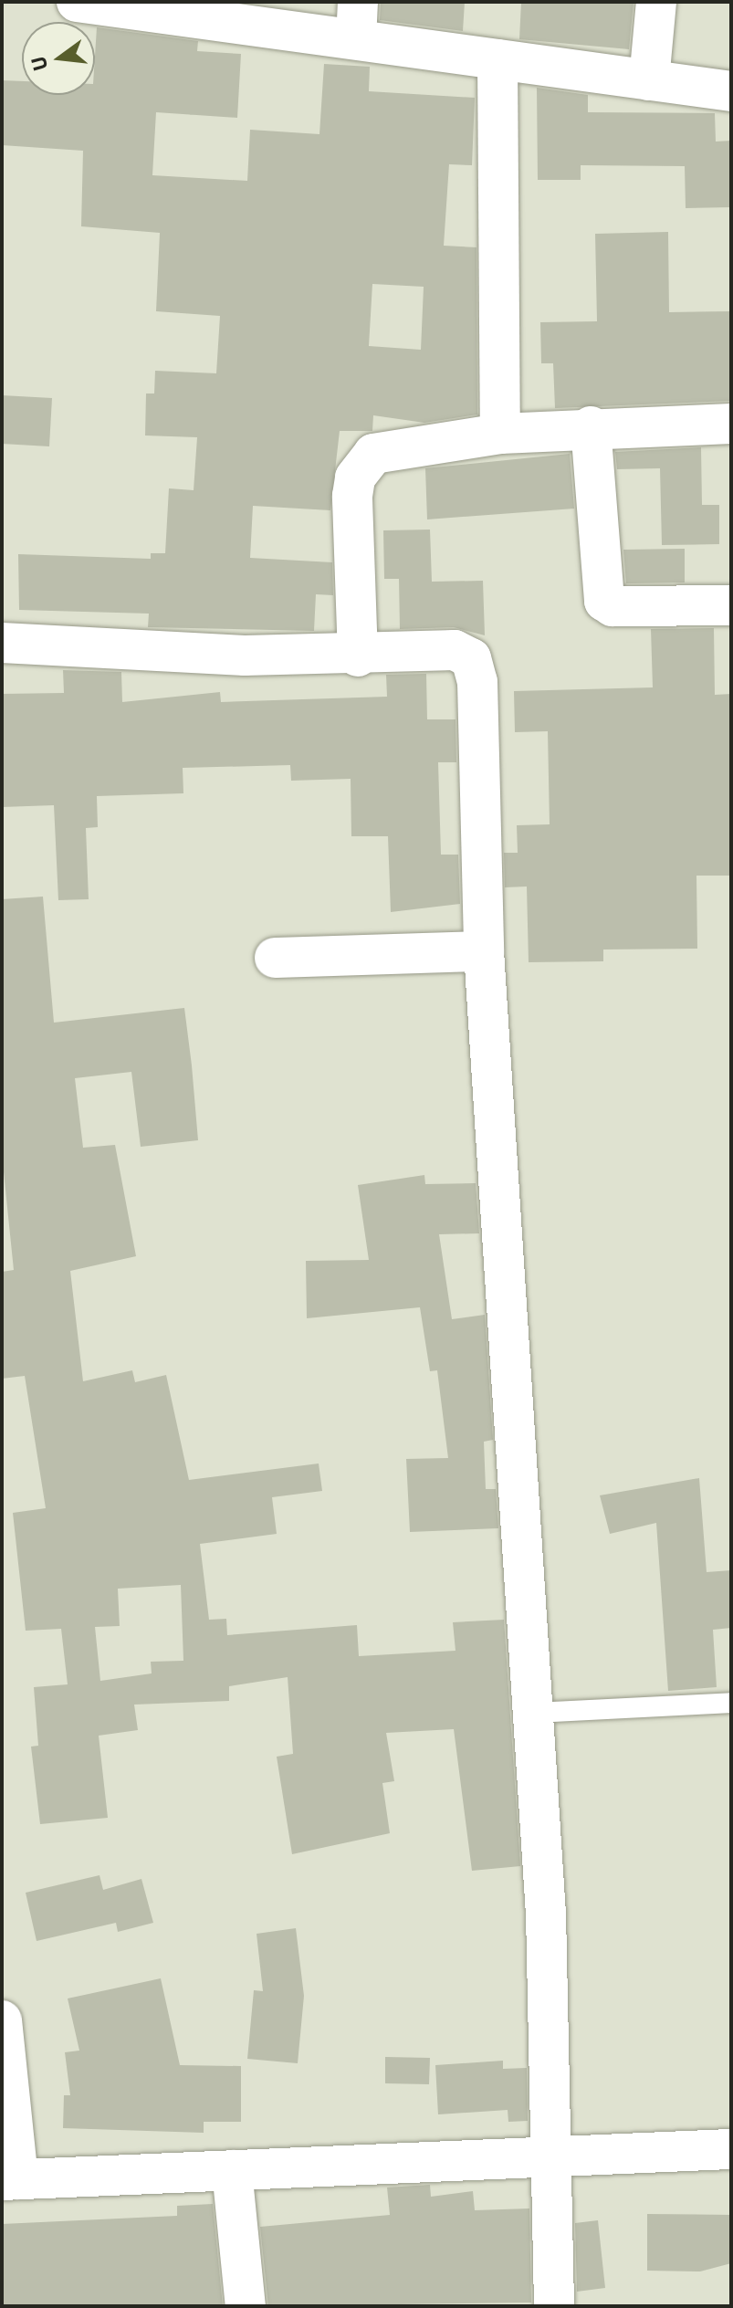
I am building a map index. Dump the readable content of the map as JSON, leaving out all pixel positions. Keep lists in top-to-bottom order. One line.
{"north":"left"}
